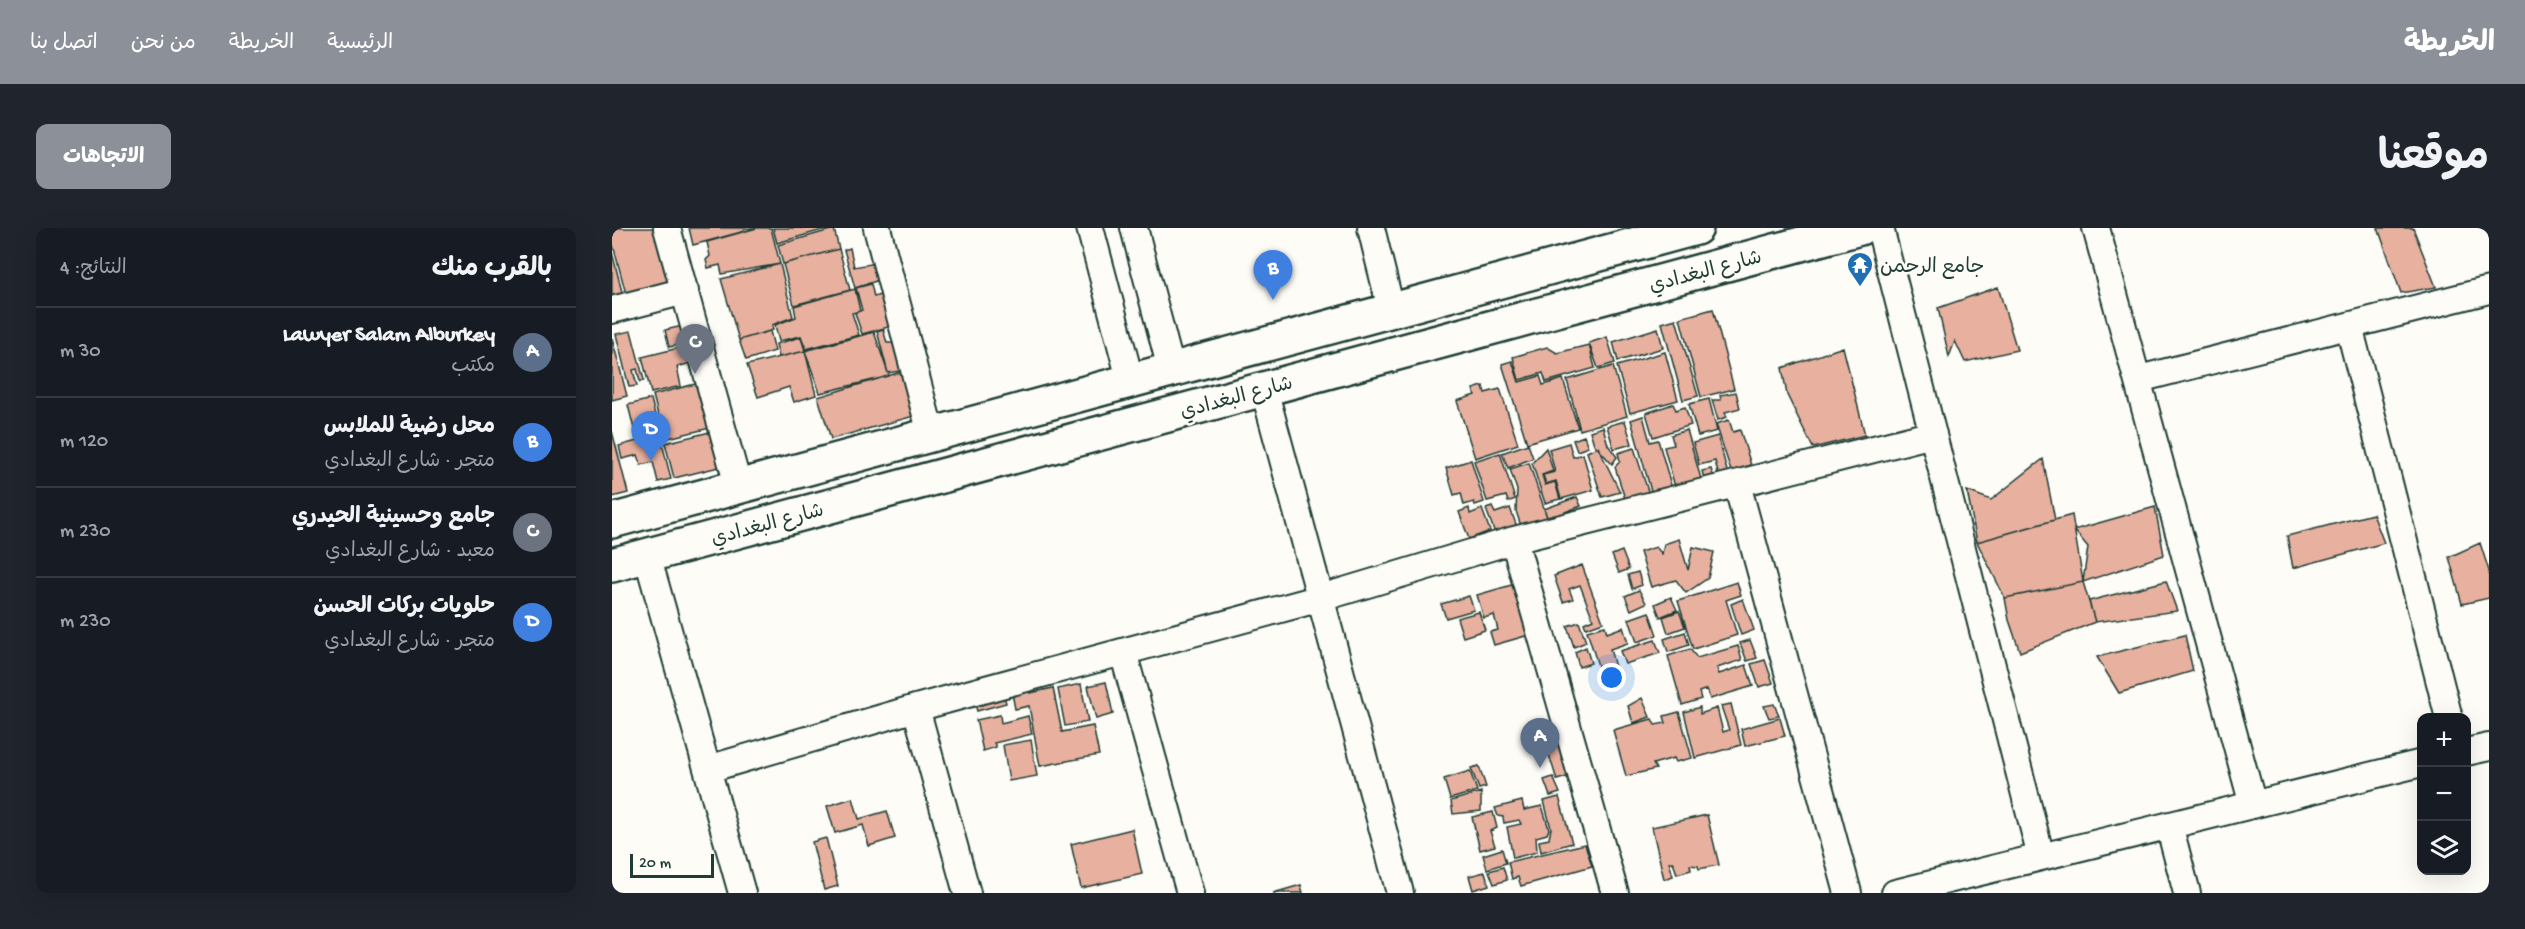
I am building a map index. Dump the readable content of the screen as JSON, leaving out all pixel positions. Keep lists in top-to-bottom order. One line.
{"streets":{"street":["شارع البغدادي"]},"places":{"temple":["جامع الرحمن"]},"scale_bar":"20 m","page":{"header":"الخريطة","nav":["الرئيسية","الخريطة","من نحن","اتصل بنا"],"title":"موقعنا","buttons":"الاتجاهات","heading":["بالقرب منك","النتائج: 4"],"pins":["B","C","D","A"],"list":[{"mark":"A","name":"Lawyer Salam Alburkey","note":"مكتب","value":"30 m"},{"mark":"B","name":"محل رضية للملابس","note":"متجر · شارع البغدادي","value":"120 m"},{"mark":"C","name":"جامع وحسينية الحيدري","note":"معبد · شارع البغدادي","value":"230 m"},{"mark":"D","name":"حلويات بركات الحسن","note":"متجر · شارع البغدادي","value":"230 m"}],"map_buttons":["+","−"],"scale":"20 m"}}
